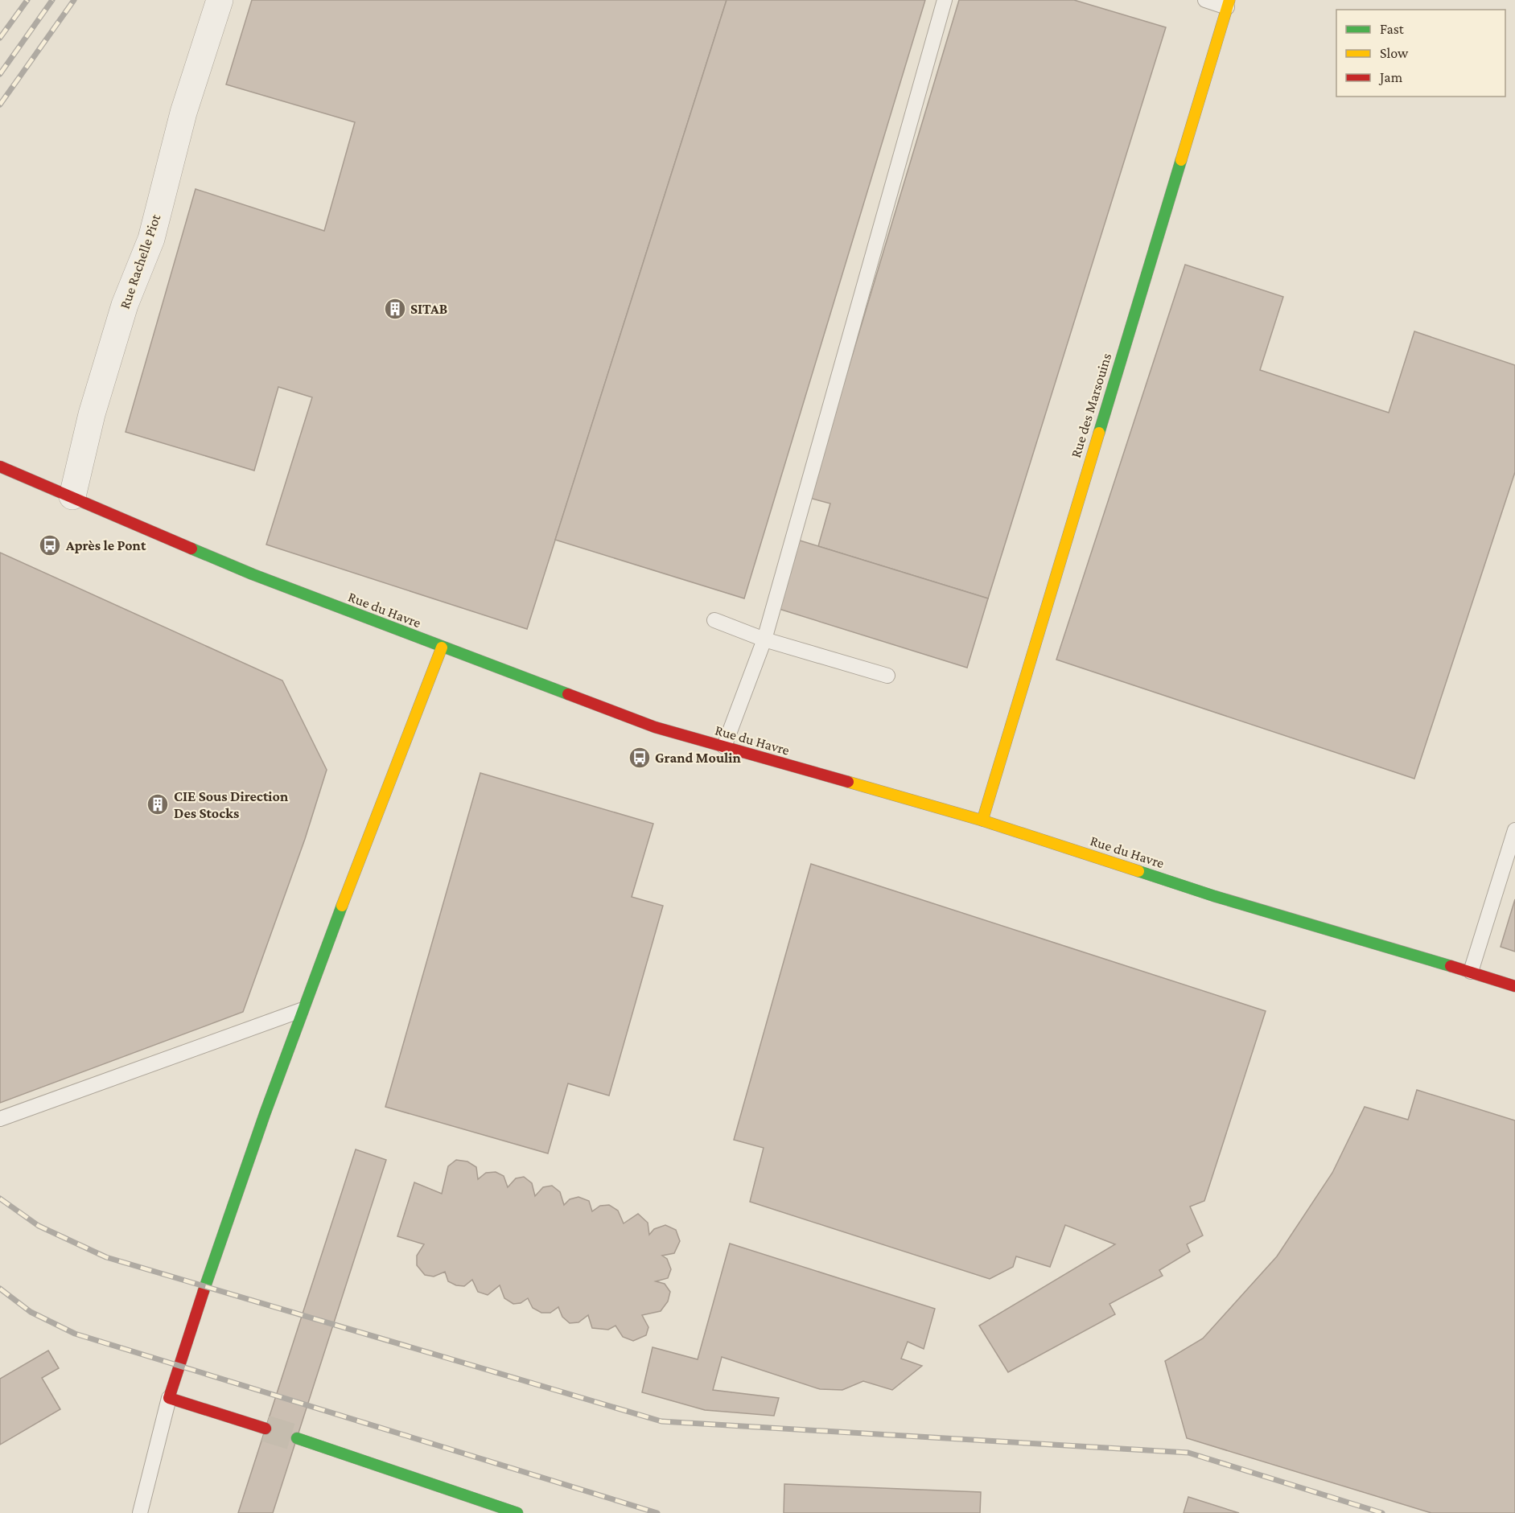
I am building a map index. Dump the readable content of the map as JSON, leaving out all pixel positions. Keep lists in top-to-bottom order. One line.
{"streets":{"street":["Rue Rachelle Piot","Rue des Marsouins","Rue du Havre"]},"crossings":[["Rue Rachelle Piot","Rue du Havre"],["Rue des Marsouins","Rue du Havre"]],"places":{"building":["SITAB","CIE Sous Direction Des Stocks"],"bus stop":["Après le Pont","Grand Moulin"]},"legend":["Fast","Slow","Jam"]}
